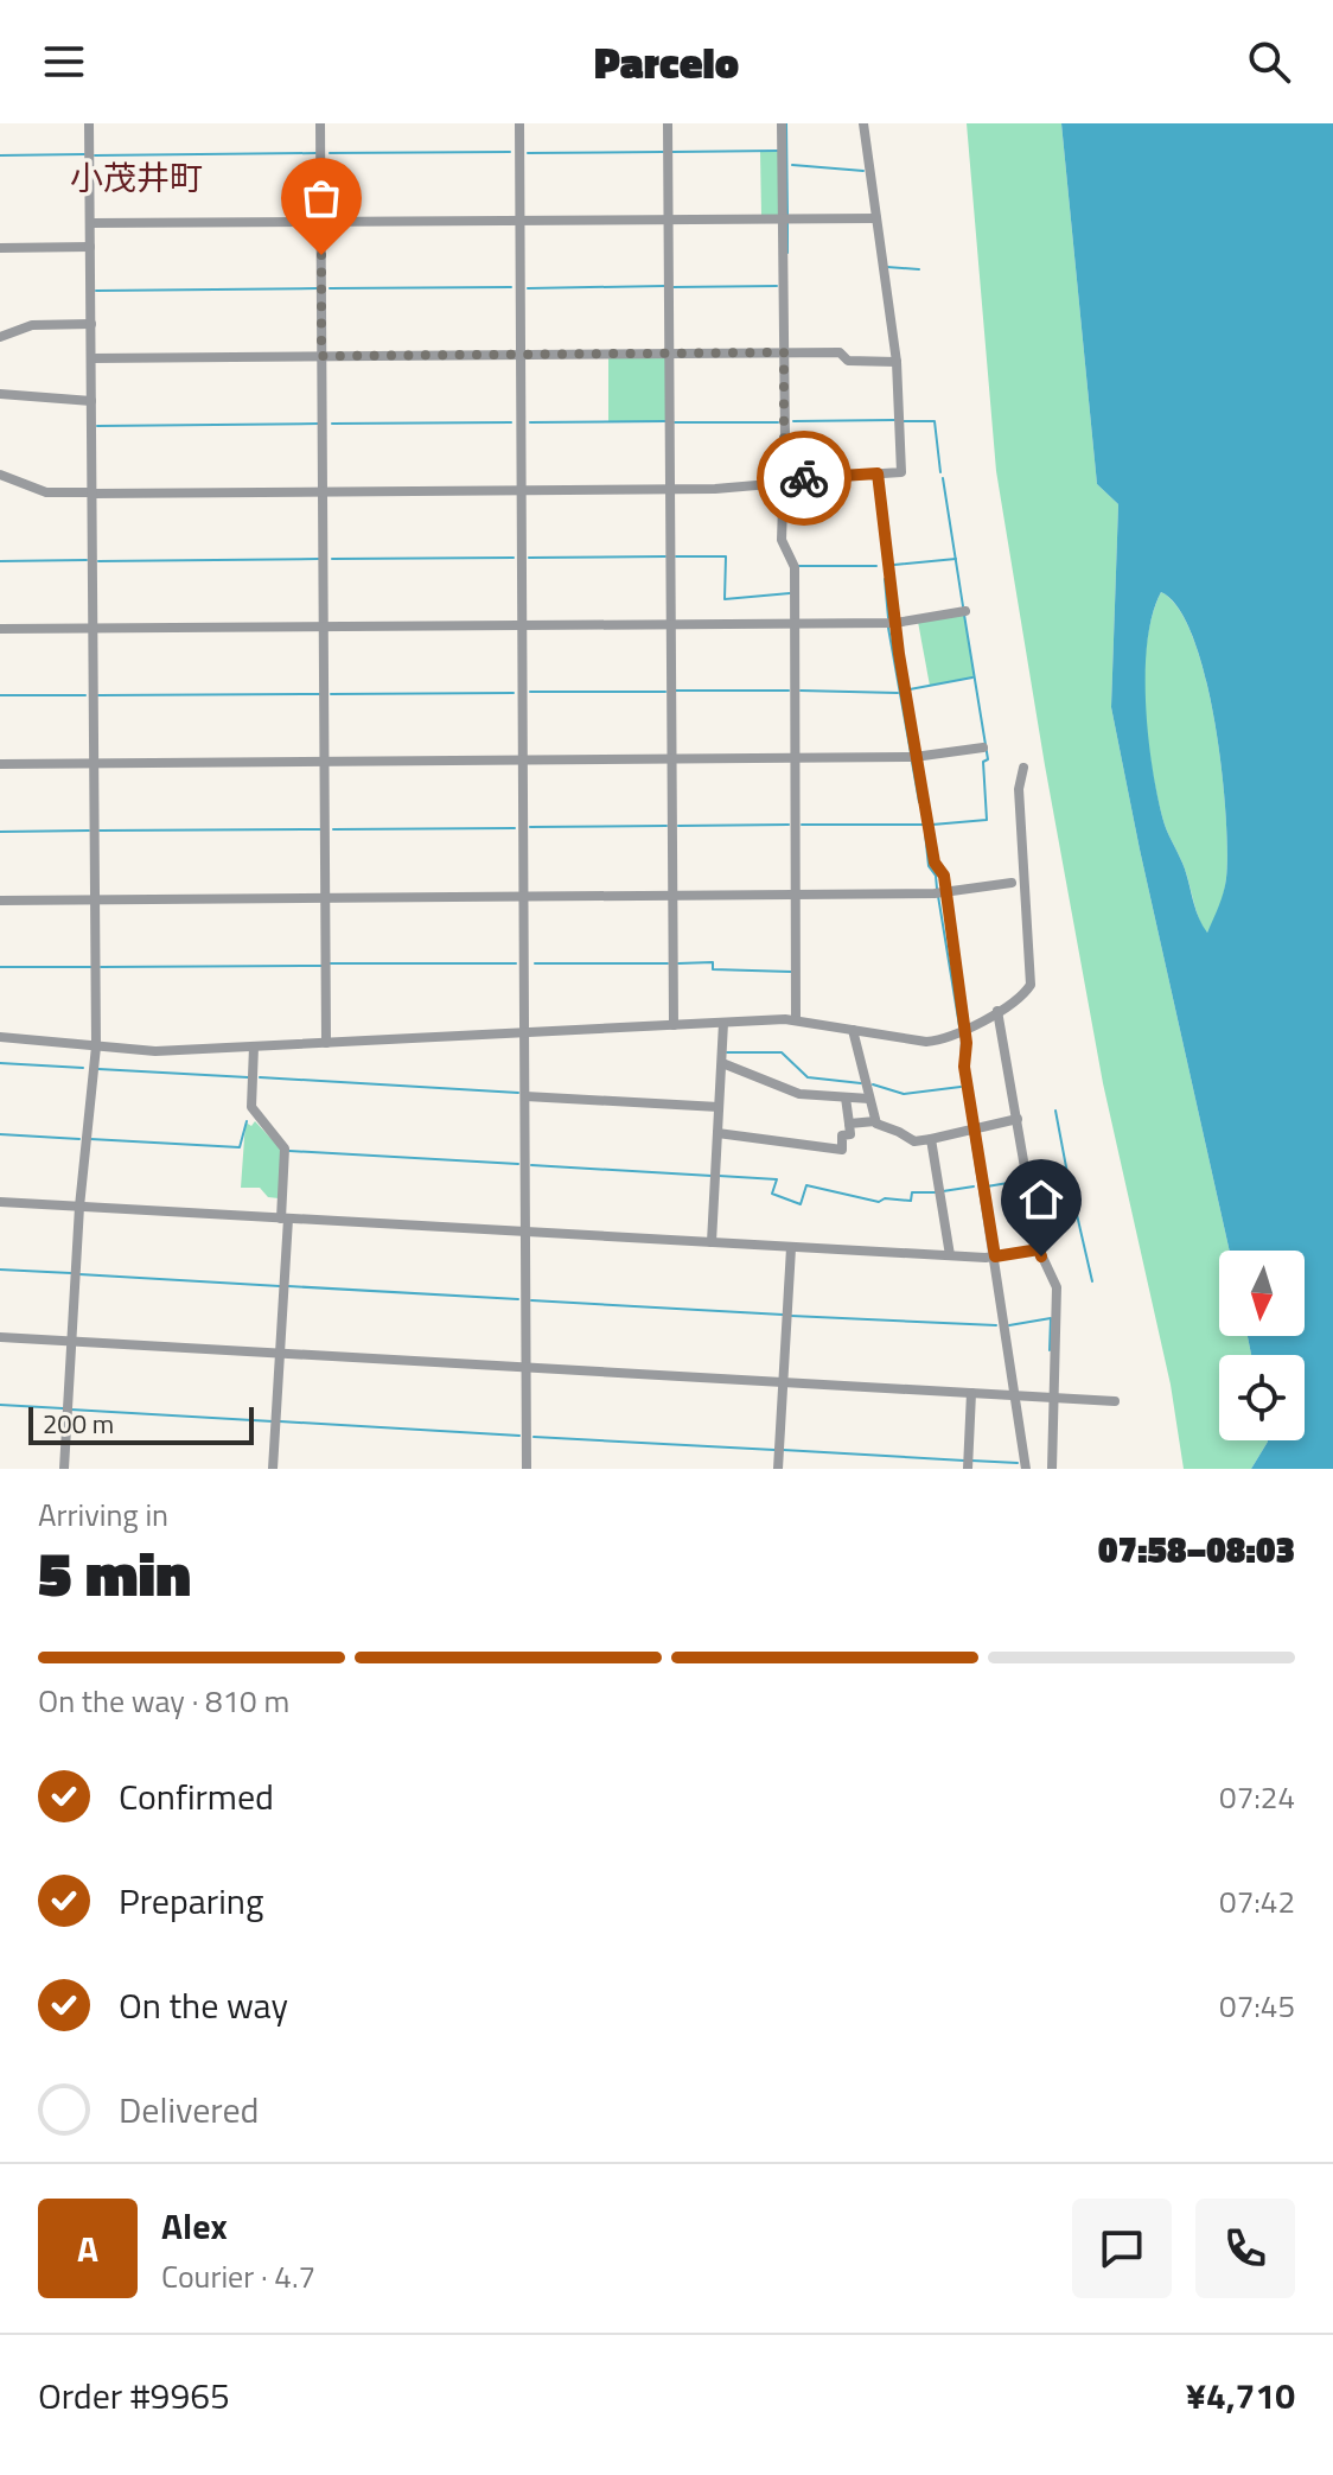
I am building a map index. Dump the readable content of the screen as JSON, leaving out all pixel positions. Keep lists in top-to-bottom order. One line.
{"districts":["小茂井町"],"scale_bar":"200 m","north":"bottom","page":{"header":"Parcelo","scale":"200 m","heading":["5 min","Arriving in","07:58–08:03"],"panel":["Alex","Courier · 4.7","Order #9965","¥4,710"],"bar":"On the way · 810 m","list":[["Confirmed","07:24"],["Preparing","07:42"],["On the way","07:45"],"Delivered"],"round":"A"}}
